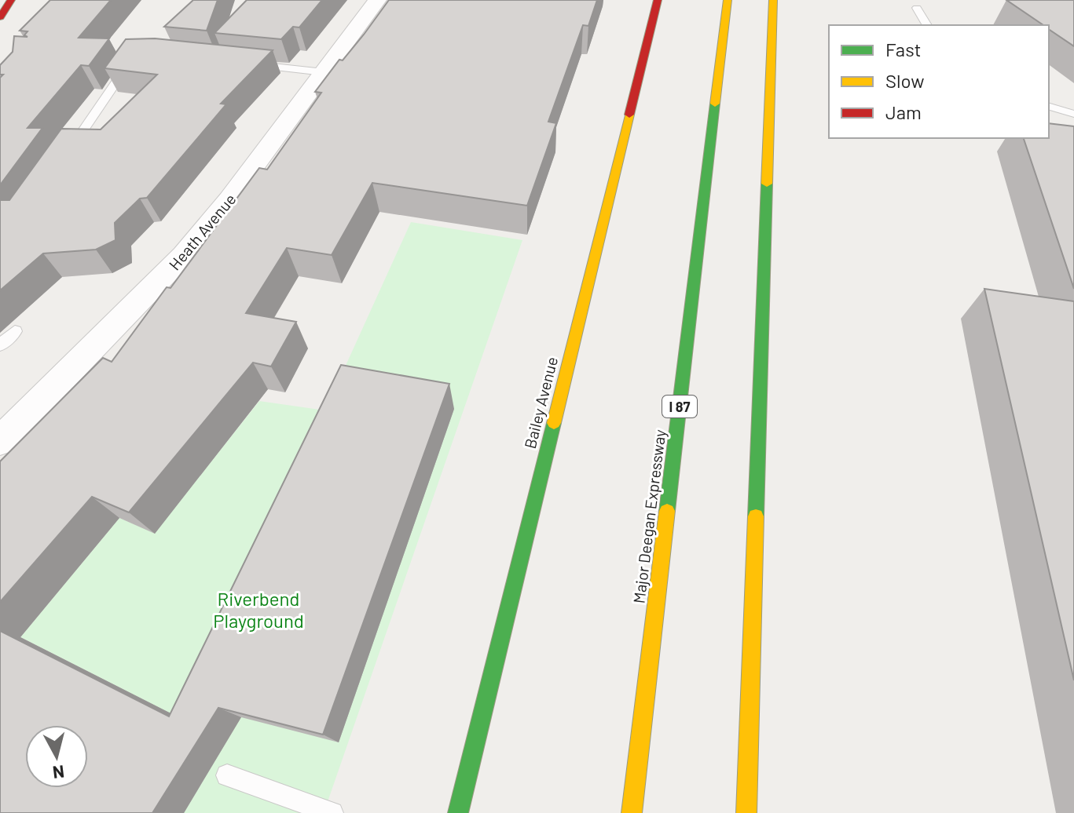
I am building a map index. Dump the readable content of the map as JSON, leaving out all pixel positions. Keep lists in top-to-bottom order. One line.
{"streets":{"main road":["Bailey Avenue","I 87","Major Deegan Expressway"],"street":["Heath Avenue"]},"parks":["Riverbend Playground"],"legend":["Fast","Slow","Jam"],"north":"bottom"}
